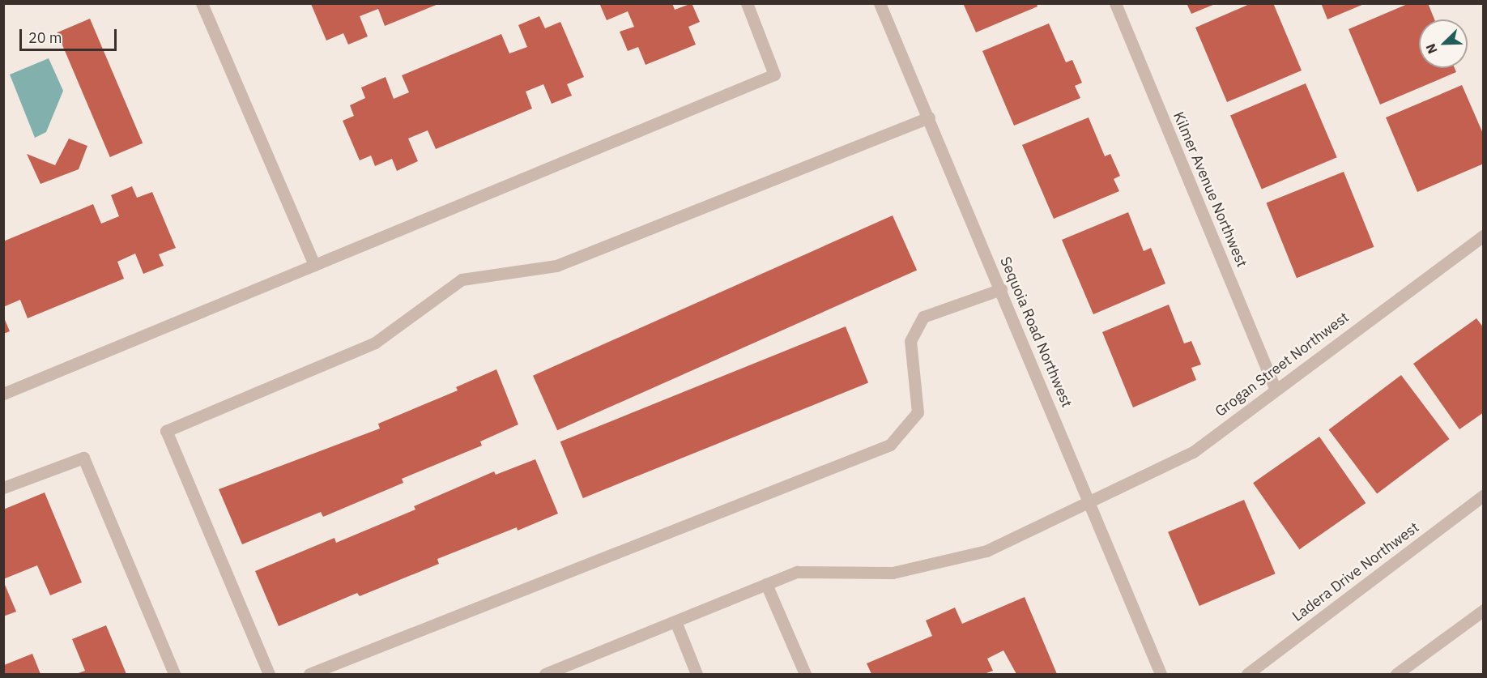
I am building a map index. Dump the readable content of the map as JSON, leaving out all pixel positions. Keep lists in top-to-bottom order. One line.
{"streets":{"street":["Kilmer Avenue Northwest","Sequoia Road Northwest","Grogan Street Northwest","Ladera Drive Northwest"]},"crossings":[["Kilmer Avenue Northwest","Grogan Street Northwest"],["Sequoia Road Northwest","Grogan Street Northwest"]],"scale_bar":"20 m","north":"bottom left"}
